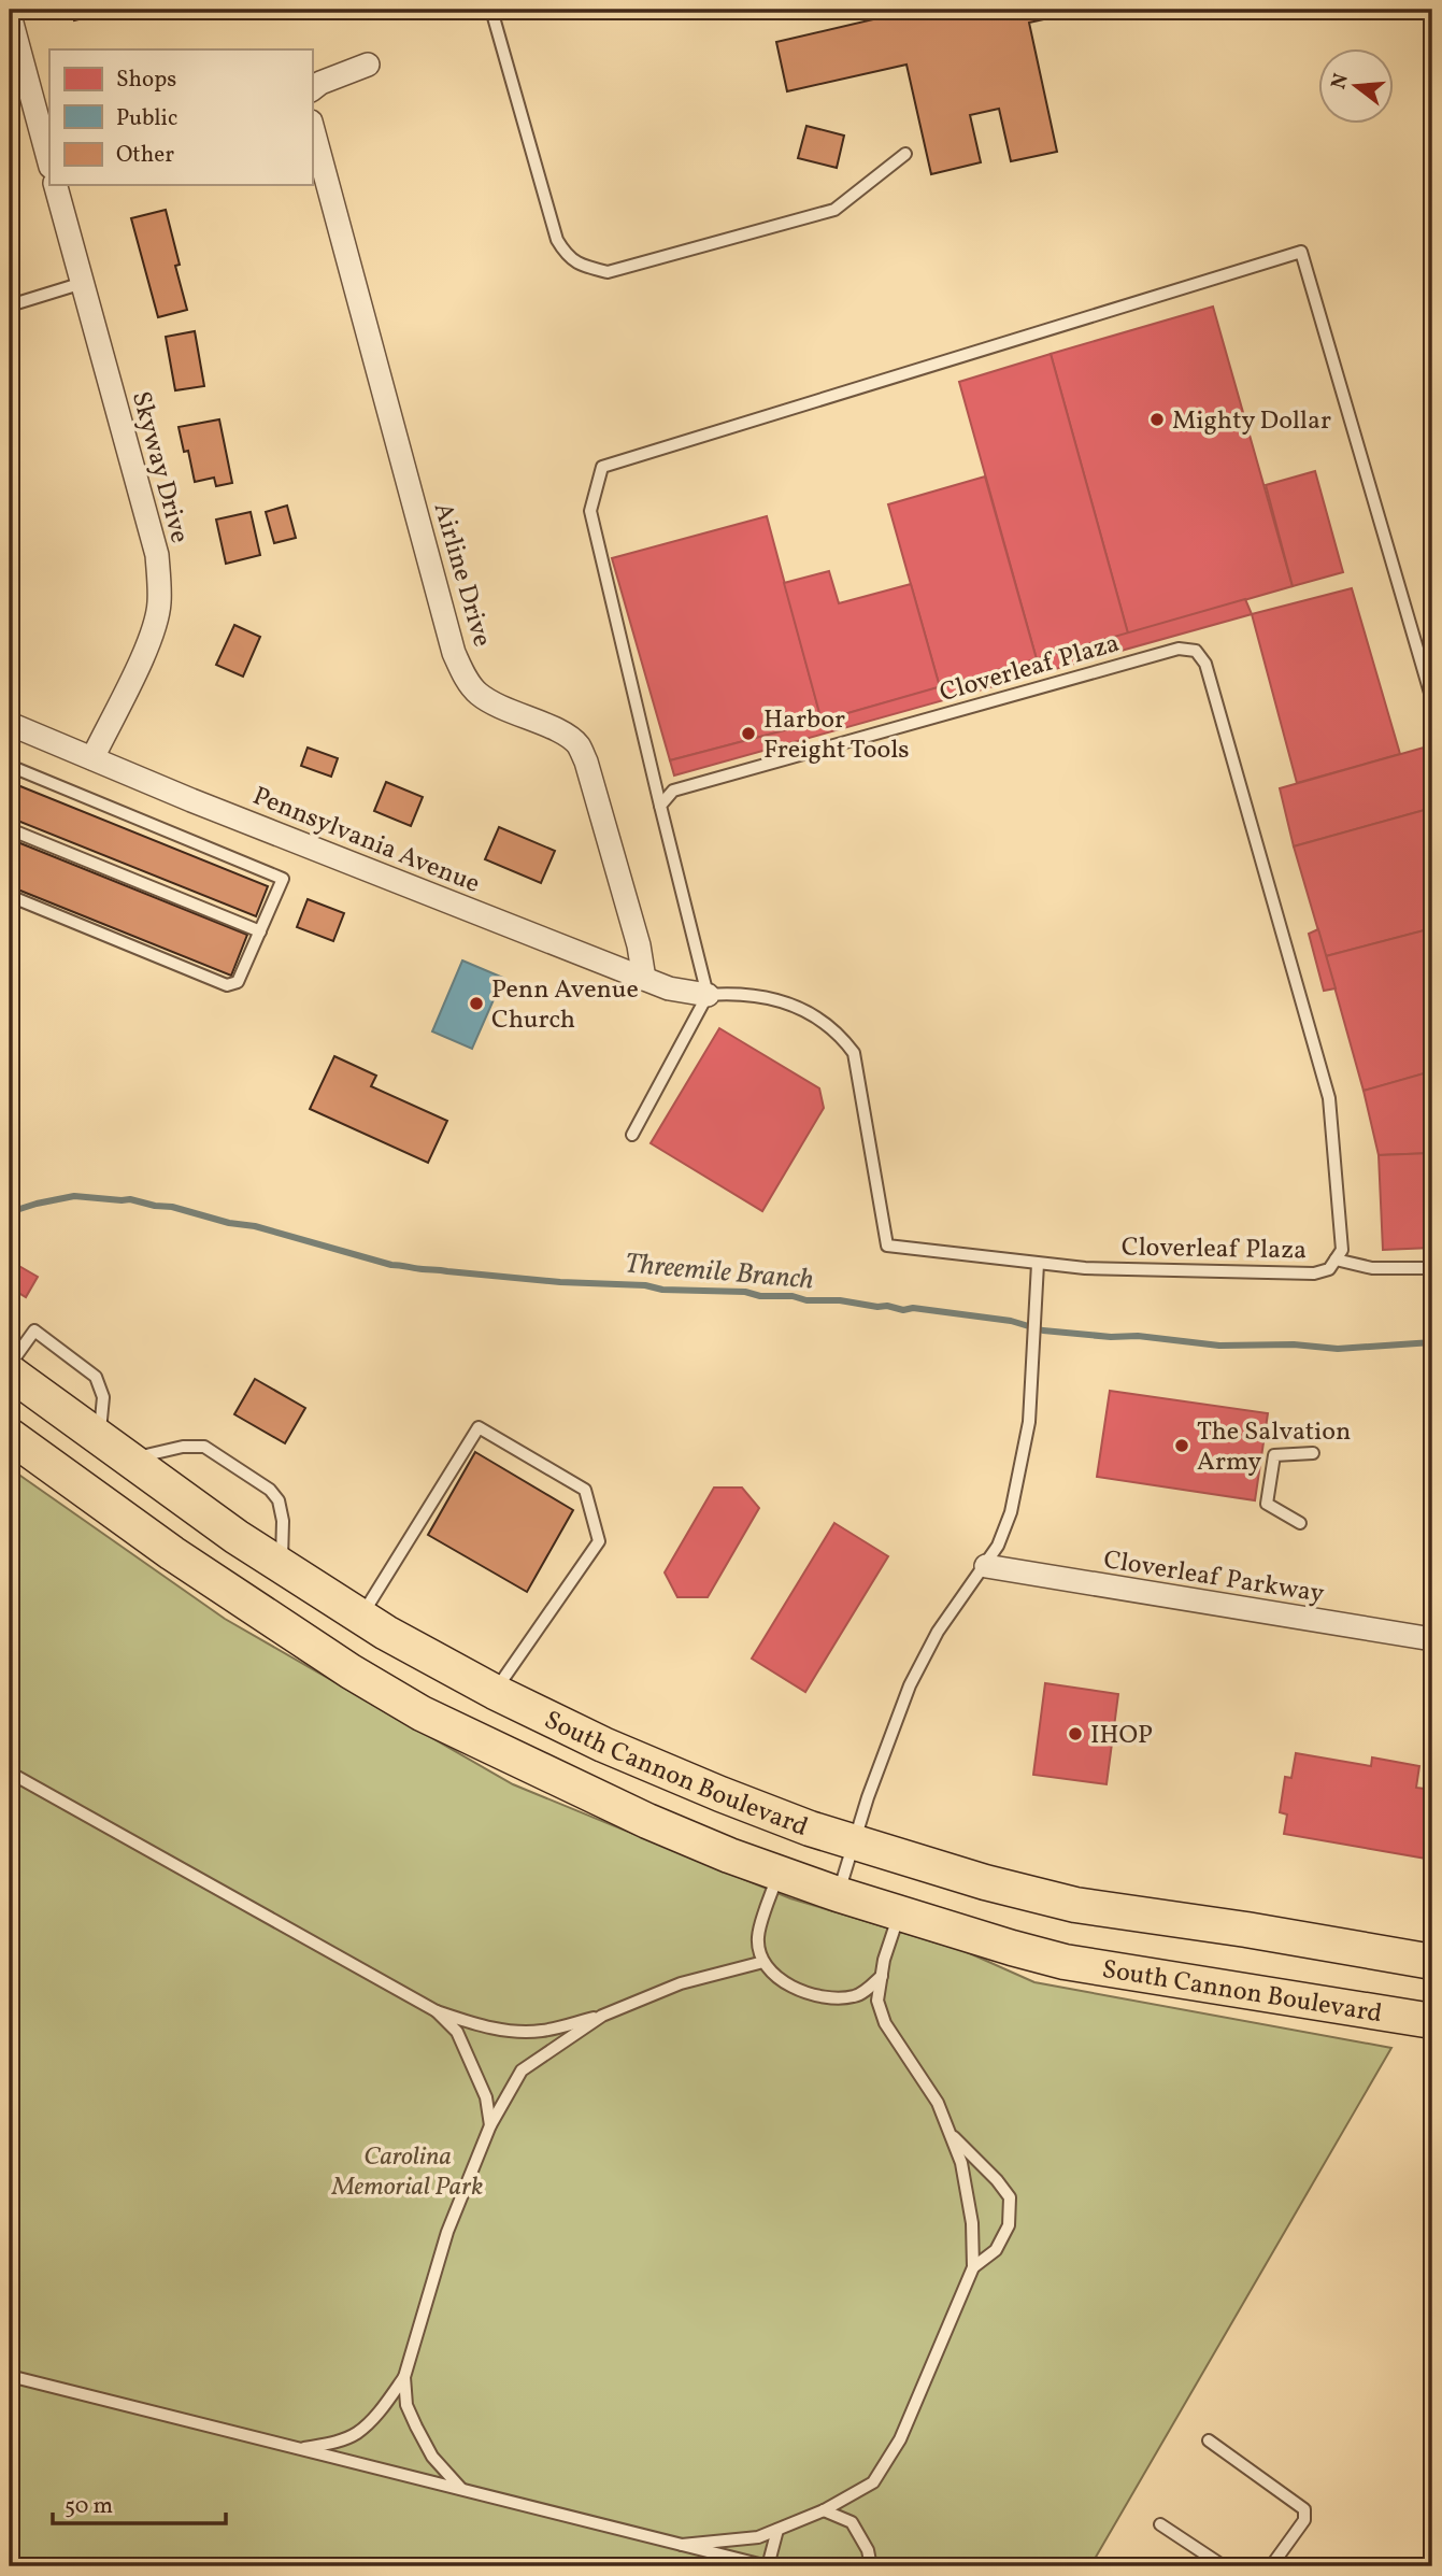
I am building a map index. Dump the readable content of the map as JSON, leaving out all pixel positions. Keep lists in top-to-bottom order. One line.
{"streets":{"main road":["South Cannon Boulevard"],"street":["Skyway Drive","Airline Drive","Pennsylvania Avenue","Cloverleaf Parkway"],"lane":["Cloverleaf Plaza"]},"crossings":[["Skyway Drive","Pennsylvania Avenue"],["Airline Drive","Pennsylvania Avenue"],["Cloverleaf Plaza","Pennsylvania Avenue"]],"water":["Threemile Branch"],"parks":["Carolina Memorial Park"],"places":["Mighty Dollar","Harbor Freight Tools","Penn Avenue Church","The Salvation Army","IHOP"],"legend":["Shops","Public","Other"],"scale_bar":"50 m","north":"left"}
